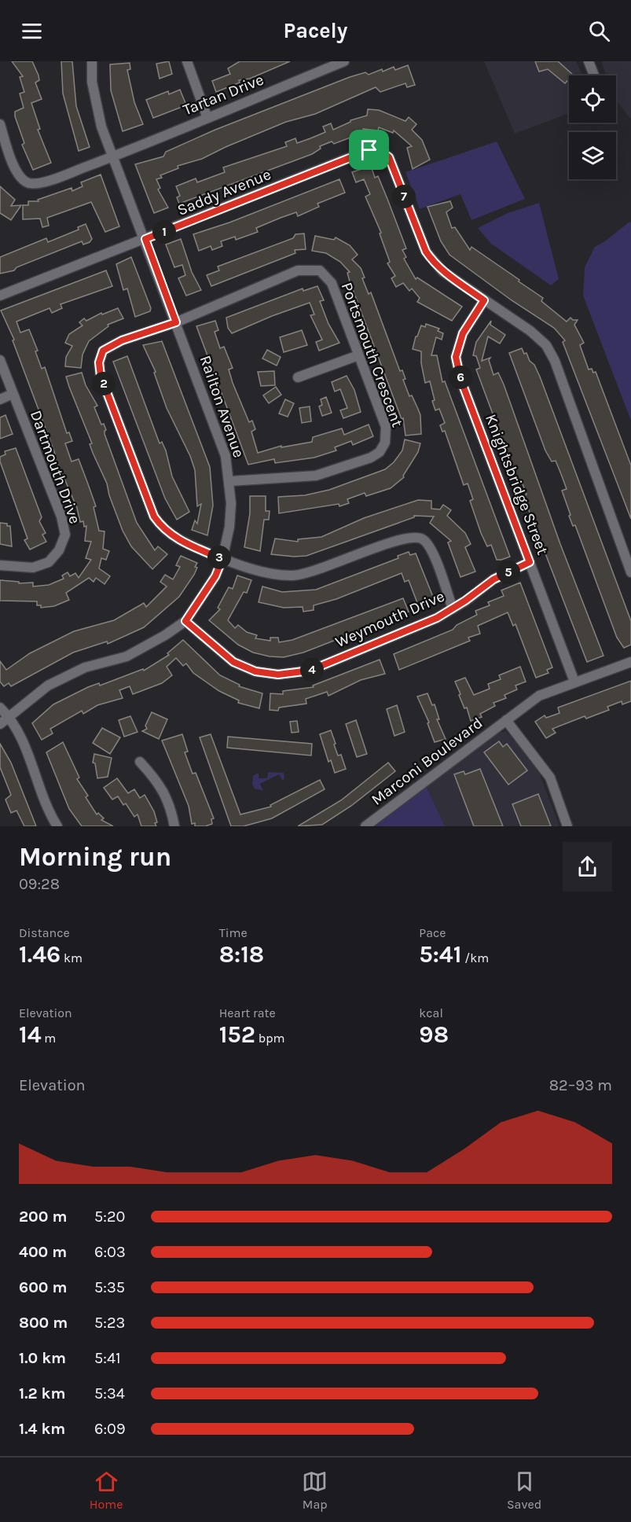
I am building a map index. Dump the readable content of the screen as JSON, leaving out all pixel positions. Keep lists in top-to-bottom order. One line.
{"streets":{"street":["Tartan Drive","Saddy Avenue","Portsmouth Crescent","Railton Avenue","Dartmouth Drive","Knightsbridge Street","Weymouth Drive","Marconi Boulevard"]},"crossings":[["Tartan Drive","Railton Avenue"],["Saddy Avenue","Railton Avenue"],["Saddy Avenue","Knightsbridge Street"],["Portsmouth Crescent","Railton Avenue"],["Portsmouth Crescent","Weymouth Drive"],["Railton Avenue","Weymouth Drive"],["Knightsbridge Street","Weymouth Drive"],["Knightsbridge Street","Marconi Boulevard"]],"page":{"header":"Pacely","pins":["7","1","6","2","3","5","4"],"heading":["Morning run","09:28"],"stats":[["Distance","1.46 km"],["Time","8:18"],["Pace","5:41 /km"],["Elevation","14 m"],["Heart rate","152 bpm"],["kcal","98"]],"chart":["Elevation","82–93 m"],"list":[{"name":"200 m","note":"5:20"},{"name":"400 m","note":"6:03"},{"name":"600 m","note":"5:35"},{"name":"800 m","note":"5:23"},{"name":"1.0 km","note":"5:41"},{"name":"1.2 km","note":"5:34"},{"name":"1.4 km","note":"6:09"}],"tabs":["Home","Map","Saved"]}}
